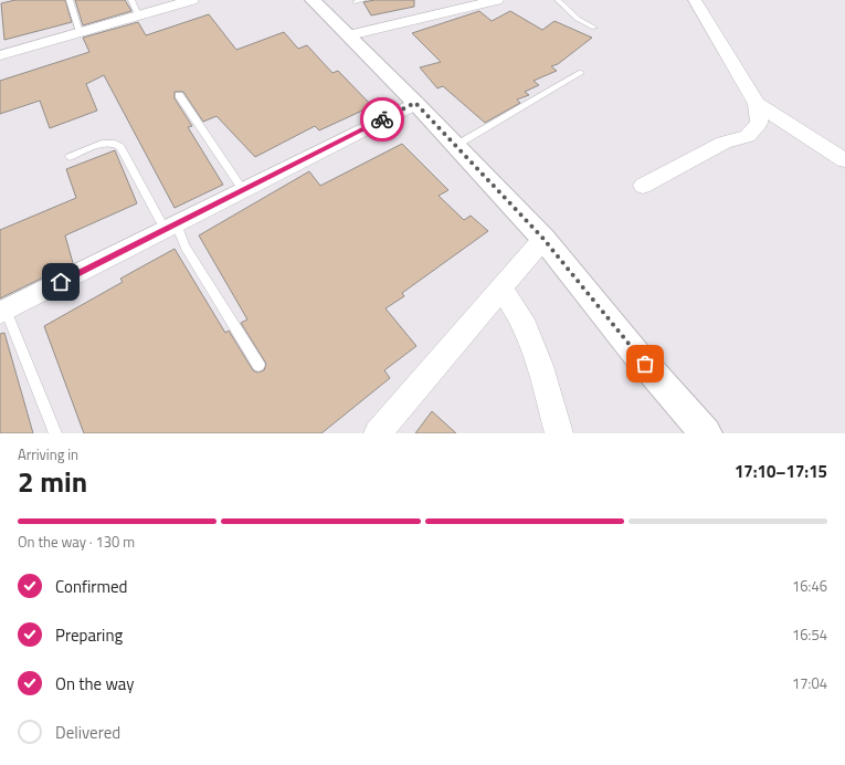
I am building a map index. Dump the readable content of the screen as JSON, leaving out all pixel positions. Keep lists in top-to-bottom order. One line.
{"page":{"heading":["2 min","Arriving in","17:10–17:15"],"bar":"On the way · 130 m","list":[["Confirmed","16:46"],["Preparing","16:54"],["On the way","17:04"],"Delivered"]}}
